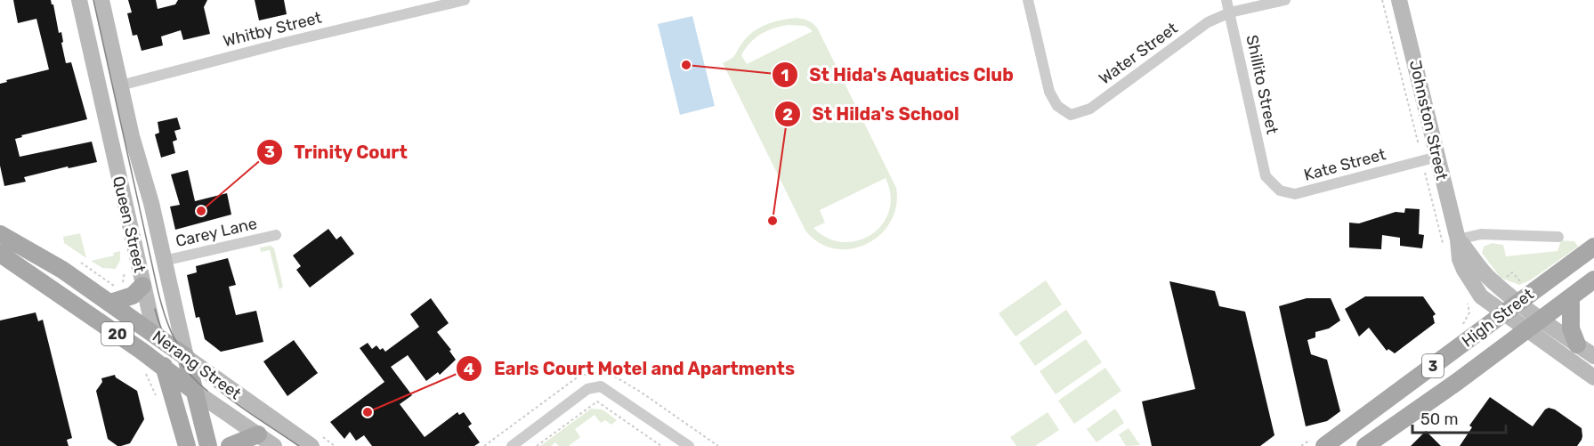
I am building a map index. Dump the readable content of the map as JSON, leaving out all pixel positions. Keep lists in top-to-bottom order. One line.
{"streets":{"main road":["Queen Street","High Street","20","Nerang Street","3"],"street":["Whitby Street","Water Street","Shillito Street","Johnston Street","Kate Street","Carey Lane"]},"crossings":[["Whitby Street","Queen Street"],["Water Street","Shillito Street"],["Shillito Street","Kate Street"],["Johnston Street","Kate Street"],["Johnston Street","High Street"],["Queen Street","Carey Lane"],["Queen Street","Nerang Street"]],"places":["St Hida's Aquatics Club","Trinity Court","St Hilda's School","Earls Court Motel and Apartments"],"scale_bar":"50 m"}
